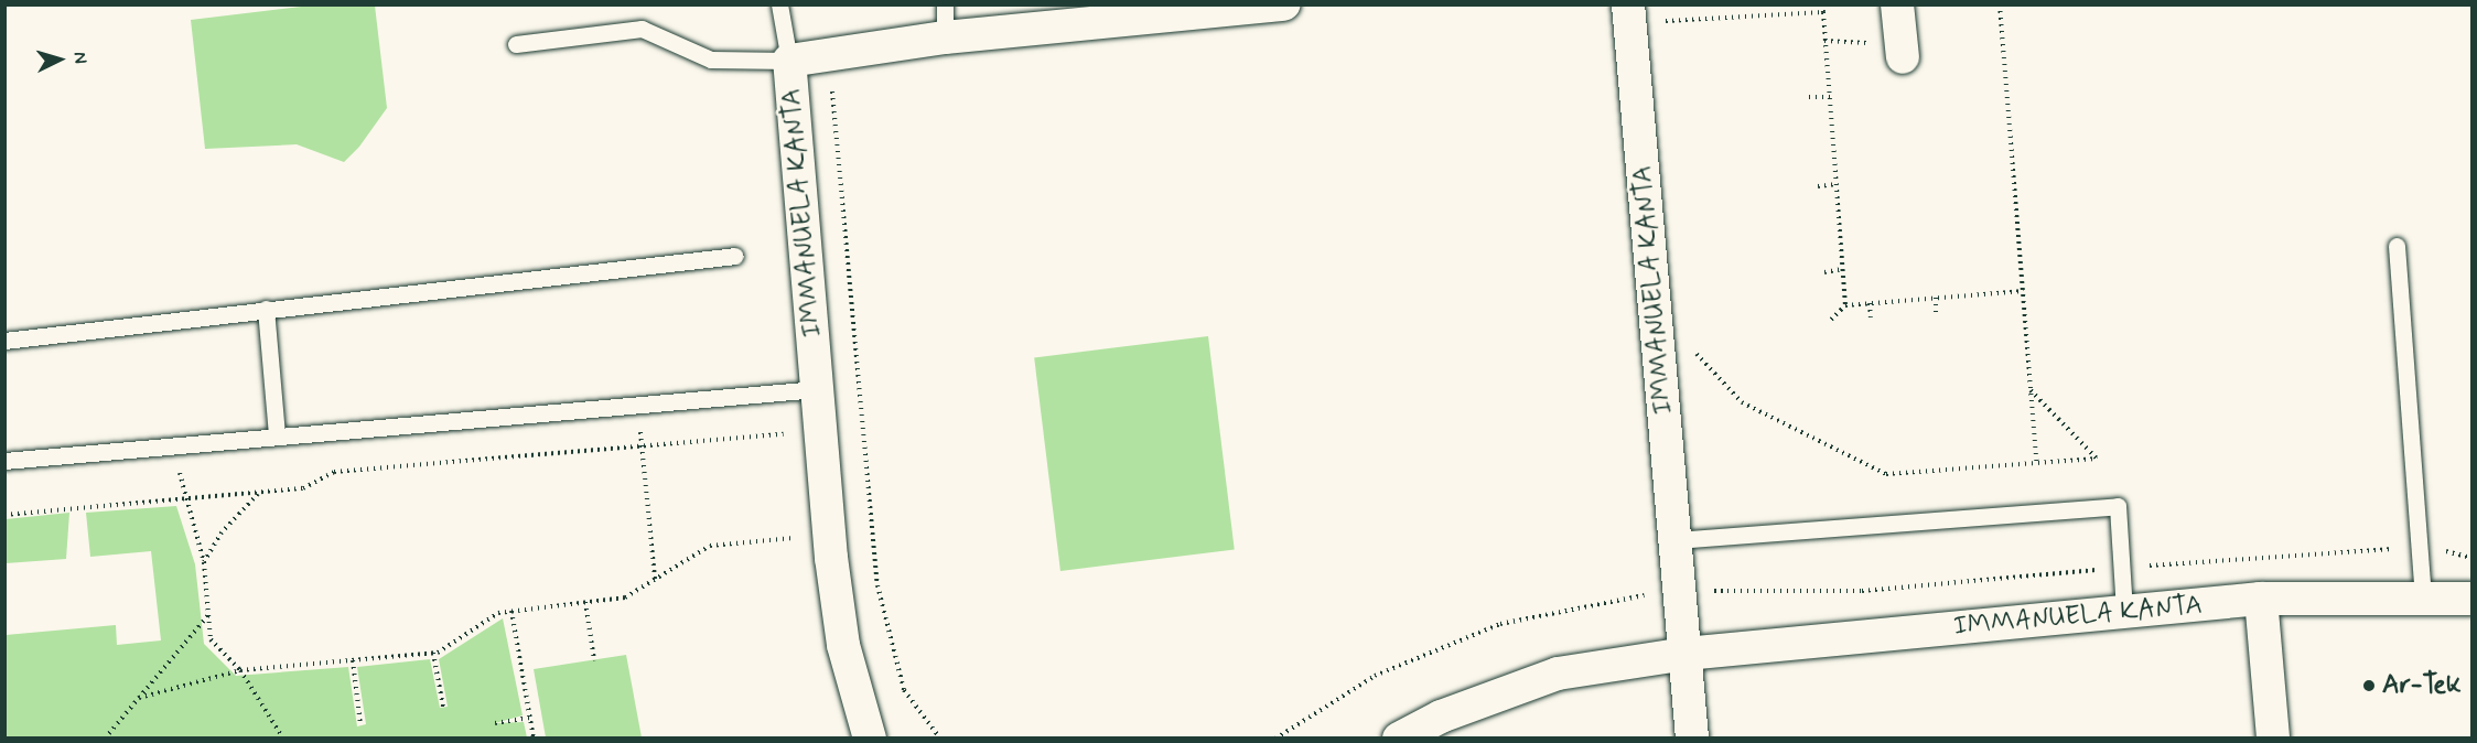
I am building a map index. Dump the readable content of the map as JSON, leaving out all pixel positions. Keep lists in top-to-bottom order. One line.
{"streets":{"street":["IMMANUELA KANTA"]},"places":["Ar-Tek"],"north":"right"}
